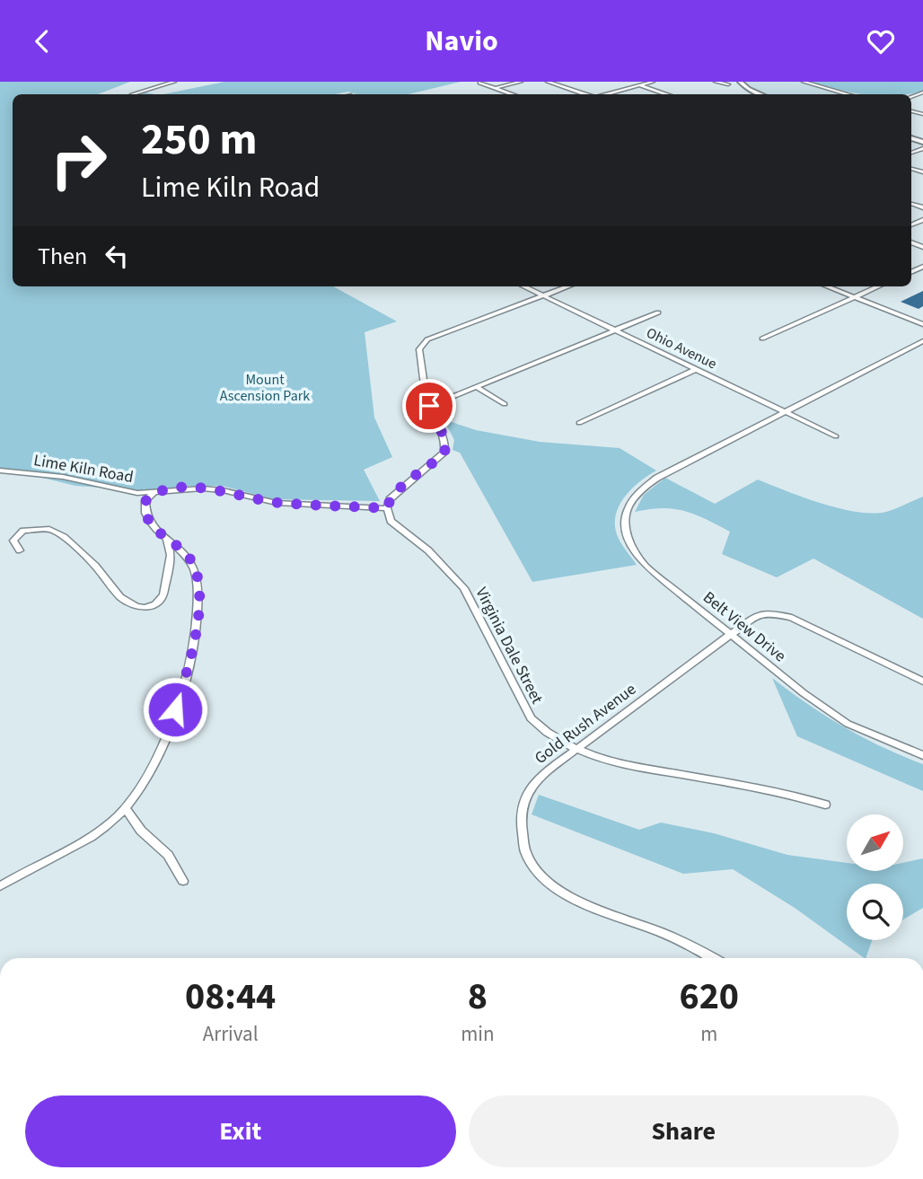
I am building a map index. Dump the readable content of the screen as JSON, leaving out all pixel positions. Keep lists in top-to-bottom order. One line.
{"streets":{"street":["Ohio Avenue","Lime Kiln Road","Belt View Drive","Virginia Dale Street","Gold Rush Avenue"]},"crossings":[["Ohio Avenue","Belt View Drive"],["Lime Kiln Road","Virginia Dale Street"],["Belt View Drive","Gold Rush Avenue"],["Virginia Dale Street","Gold Rush Avenue"]],"parks":["Mount Ascension Park"],"north":"top right","page":{"header":"Navio","turn":["250 m","Lime Kiln Road"],"then":"Then","eta":["08:44","Arrival","8","min","620","m"],"buttons":["Exit","Share"]}}
